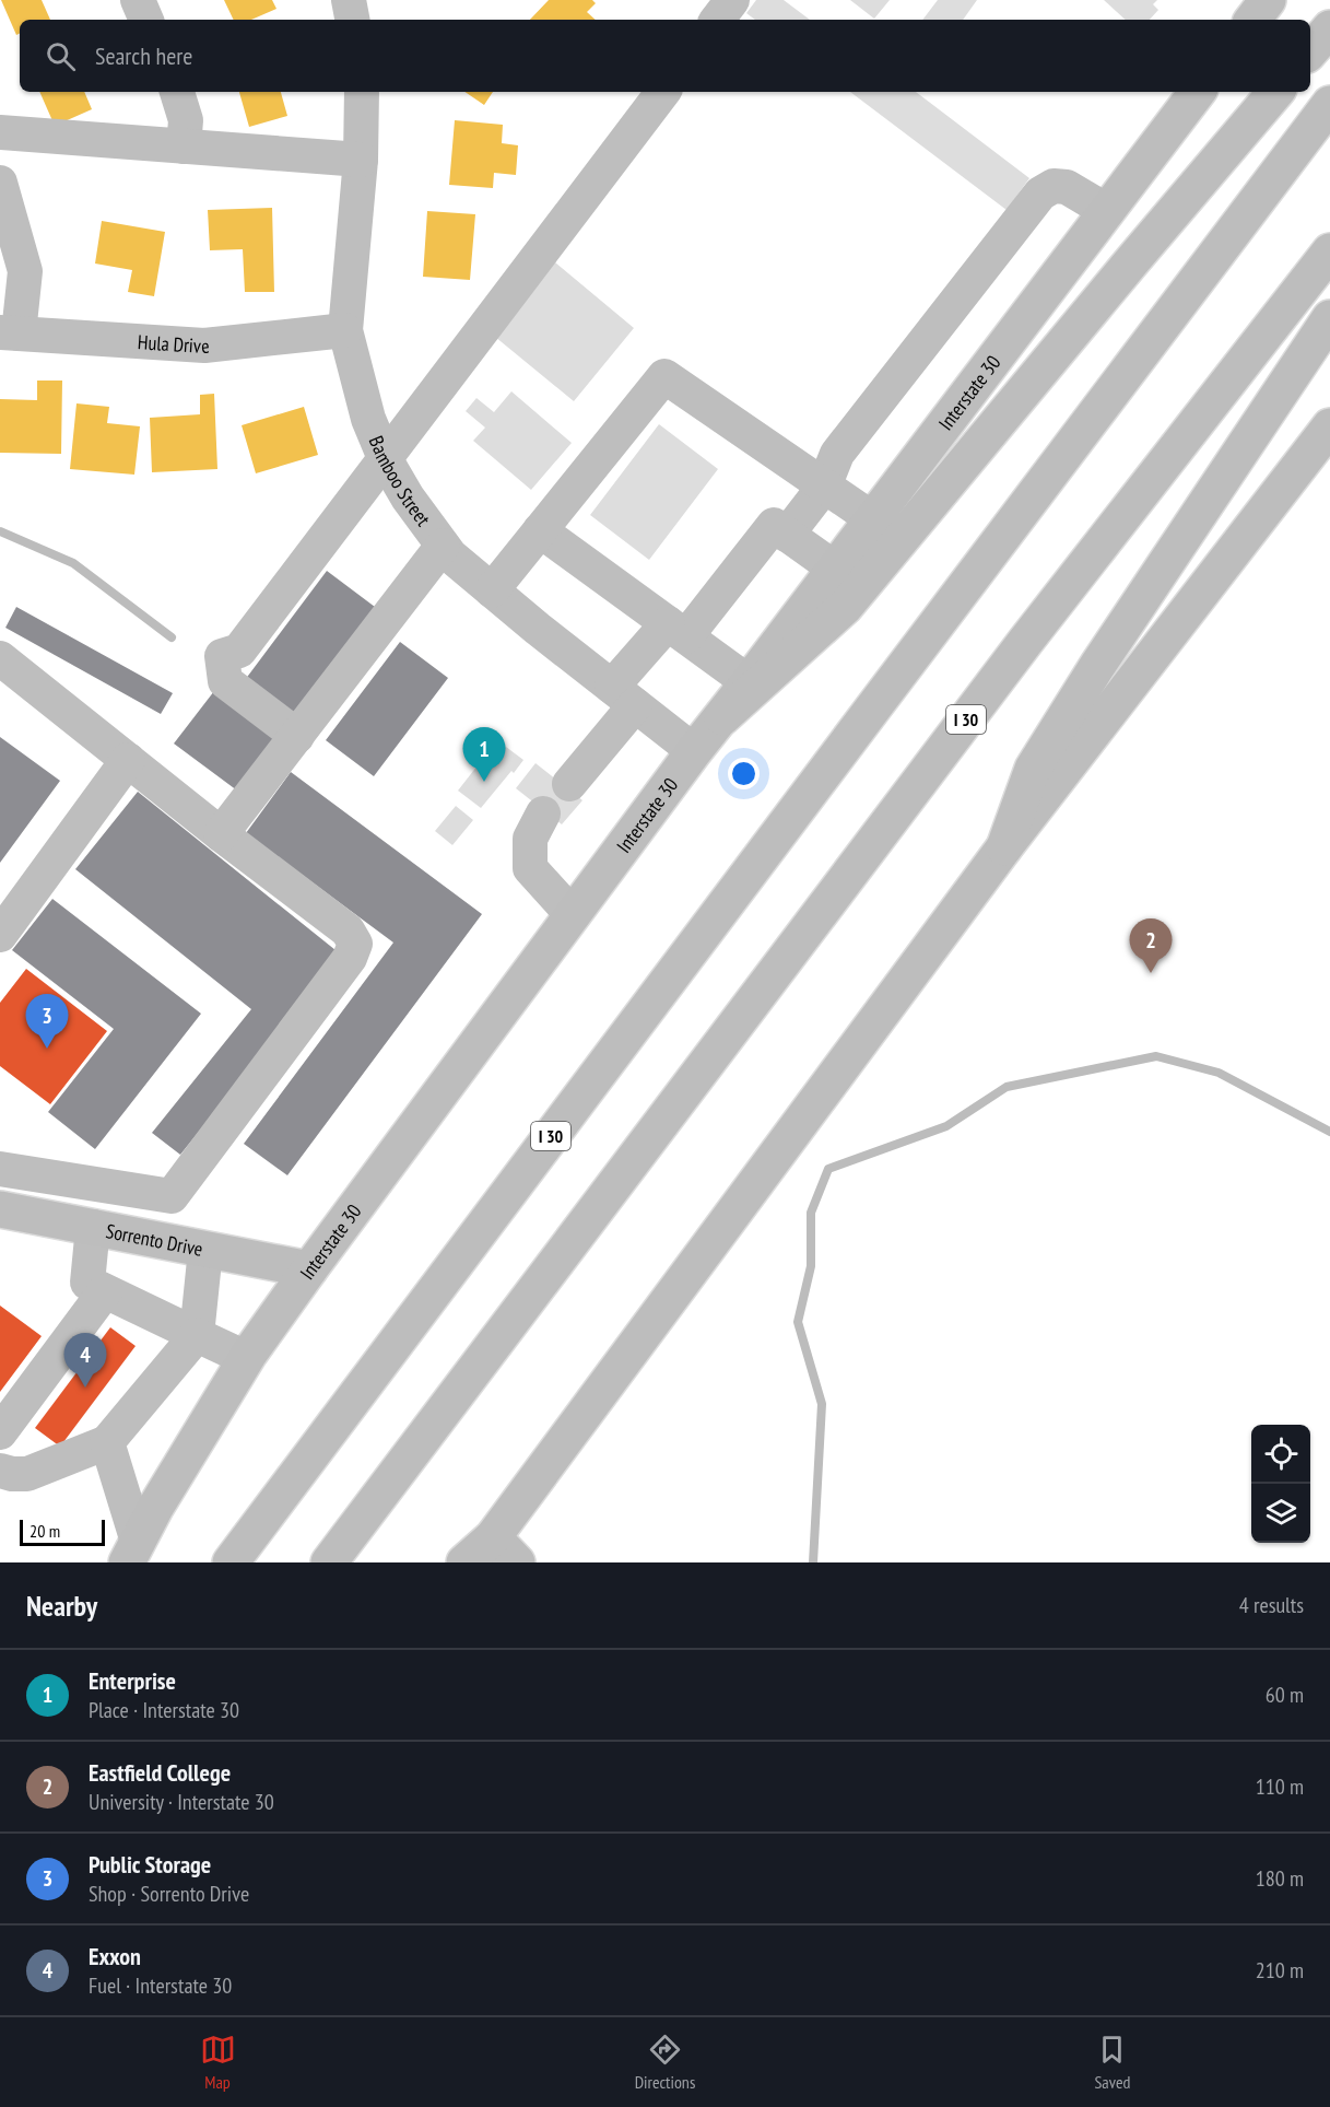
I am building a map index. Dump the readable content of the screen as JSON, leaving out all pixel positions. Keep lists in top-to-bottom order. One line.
{"streets":{"main road":["Interstate 30","I 30","Sorrento Drive"],"street":["Hula Drive","Bamboo Street"]},"crossings":[["Hula Drive","Bamboo Street"],["Interstate 30","Bamboo Street"],["Interstate 30","Sorrento Drive"]],"scale_bar":"20 m","page":{"search":"Search here","pins":["1","2","3","4"],"scale":"20 m","heading":["Nearby","4 results"],"list":[{"mark":"1","name":"Enterprise","note":"Place · Interstate 30","value":"60 m"},{"mark":"2","name":"Eastfield College","note":"University · Interstate 30","value":"110 m"},{"mark":"3","name":"Public Storage","note":"Shop · Sorrento Drive","value":"180 m"},{"mark":"4","name":"Exxon","note":"Fuel · Interstate 30","value":"210 m"}],"nav":["Map","Directions","Saved"]}}
